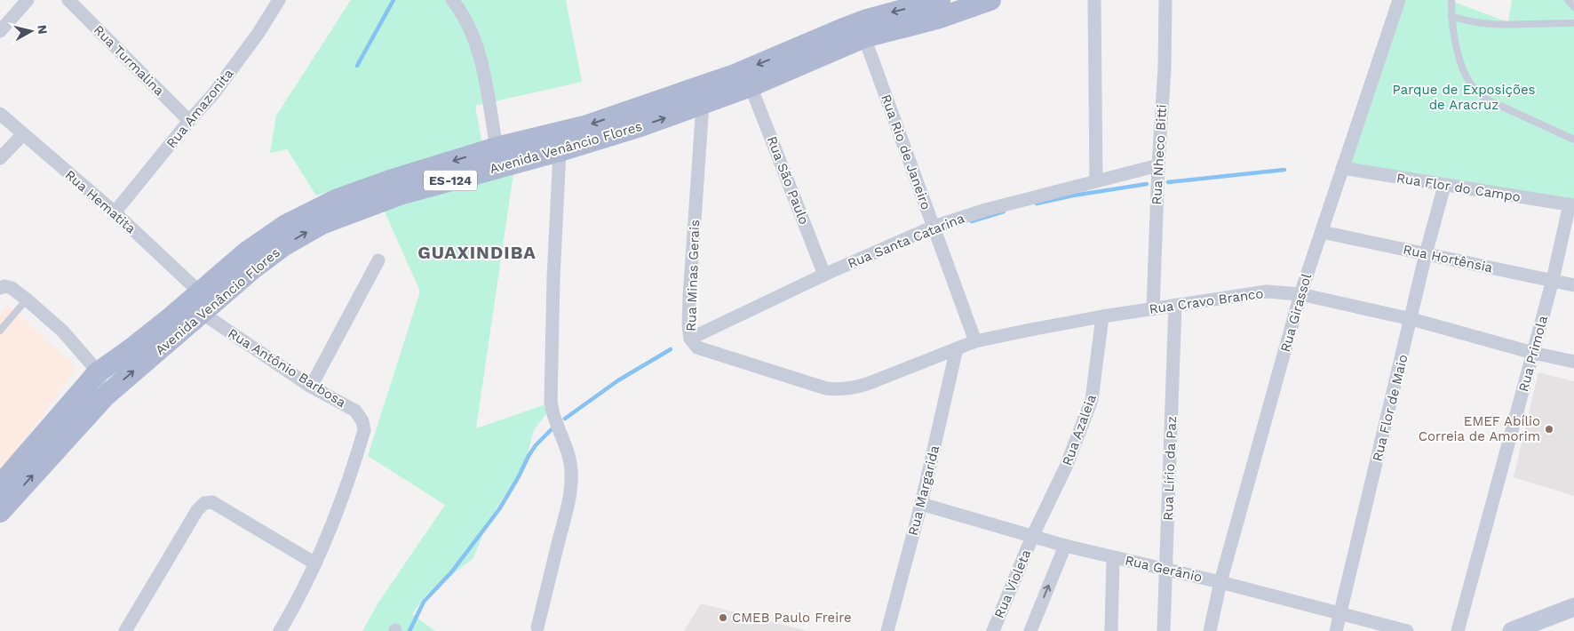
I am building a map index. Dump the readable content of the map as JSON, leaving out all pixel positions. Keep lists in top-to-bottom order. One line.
{"streets":{"main road":["Avenida Venâncio Flores","ES-124"],"street":["Rua Turmalina","Rua Amazonita","Rua Rio de Janeiro","Rua Nheco Bitti","Rua São Paulo","Rua Flor do Campo","Rua Hematita","Rua Santa Catarina","Rua Hortênsia","Rua Minas Gerais","Rua Cravo Branco","Rua Girassol","Rua Primola","Rua Antônio Barbosa","Rua Flor de Maio","Rua Azaleia","Rua Lírio da Paz","Rua Margarida","Rua Gerânio","Rua Violeta"]},"crossings":[["Rua Turmalina","Rua Amazonita"],["Rua Amazonita","Rua Hematita"],["Avenida Venâncio Flores","Rua Rio de Janeiro"],["Avenida Venâncio Flores","Rua São Paulo"],["Avenida Venâncio Flores","Rua Hematita"],["Avenida Venâncio Flores","Rua Minas Gerais"],["Avenida Venâncio Flores","Rua Antônio Barbosa"],["Rua Rio de Janeiro","Rua Santa Catarina"],["Rua Rio de Janeiro","Rua Cravo Branco"],["Rua Nheco Bitti","Rua Santa Catarina"],["Rua Nheco Bitti","Rua Cravo Branco"],["Rua São Paulo","Rua Santa Catarina"],["Rua Flor do Campo","Rua Girassol"],["Rua Flor do Campo","Rua Primola"],["Rua Flor do Campo","Rua Flor de Maio"],["Rua Santa Catarina","Rua Minas Gerais"],["Rua Hortênsia","Rua Girassol"],["Rua Hortênsia","Rua Primola"],["Rua Hortênsia","Rua Flor de Maio"],["Rua Minas Gerais","Rua Cravo Branco"],["Rua Cravo Branco","Rua Girassol"],["Rua Cravo Branco","Rua Primola"],["Rua Cravo Branco","Rua Flor de Maio"],["Rua Cravo Branco","Rua Azaleia"],["Rua Cravo Branco","Rua Lírio da Paz"],["Rua Cravo Branco","Rua Margarida"],["Rua Girassol","Rua Gerânio"],["Rua Flor de Maio","Rua Gerânio"],["Rua Azaleia","Rua Gerânio"],["Rua Azaleia","Rua Violeta"],["Rua Lírio da Paz","Rua Gerânio"],["Rua Margarida","Rua Gerânio"],["Rua Gerânio","Rua Violeta"]],"districts":["GUAXINDIBA"],"parks":["Parque de Exposições de Aracruz"],"places":["EMEF Abílio Correia de Amorim","CMEB Paulo Freire"],"north":"right"}
